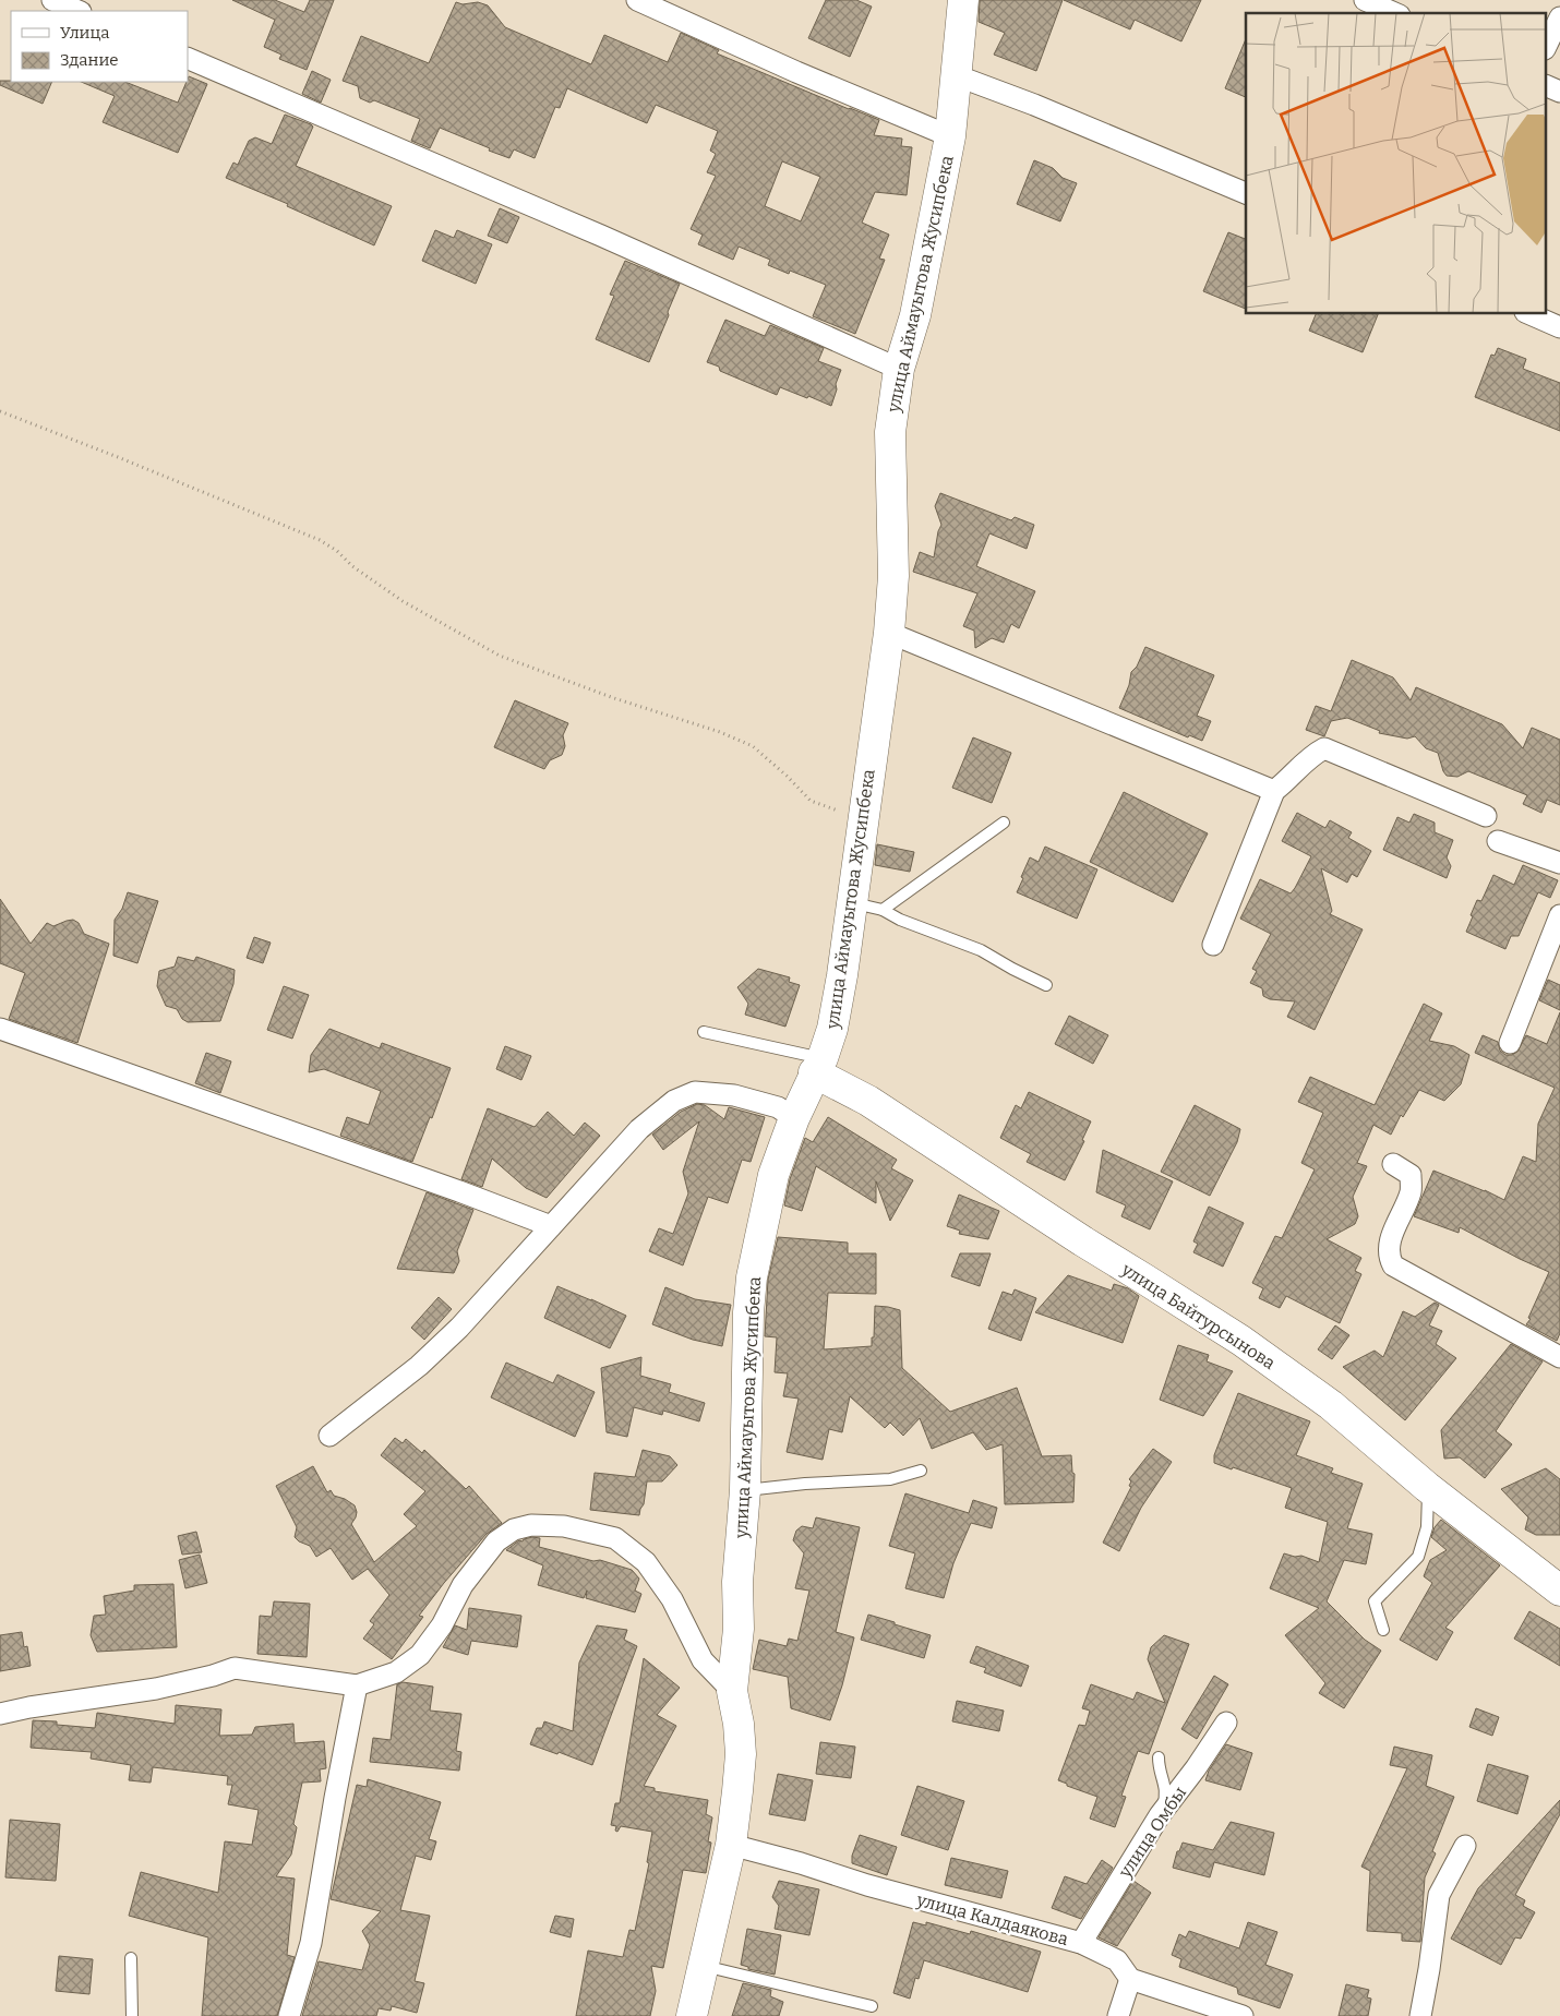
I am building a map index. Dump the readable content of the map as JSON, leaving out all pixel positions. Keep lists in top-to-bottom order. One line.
{"streets":{"street":["улица Аймауытова Жусипбека","улица Байтурсынова","улица Омбы","улица Калдаякова"]},"crossings":[["улица Аймауытова Жусипбека","улица Байтурсынова"],["улица Аймауытова Жусипбека","улица Калдаякова"],["улица Омбы","улица Калдаякова"]],"legend":["Улица","Здание"]}
